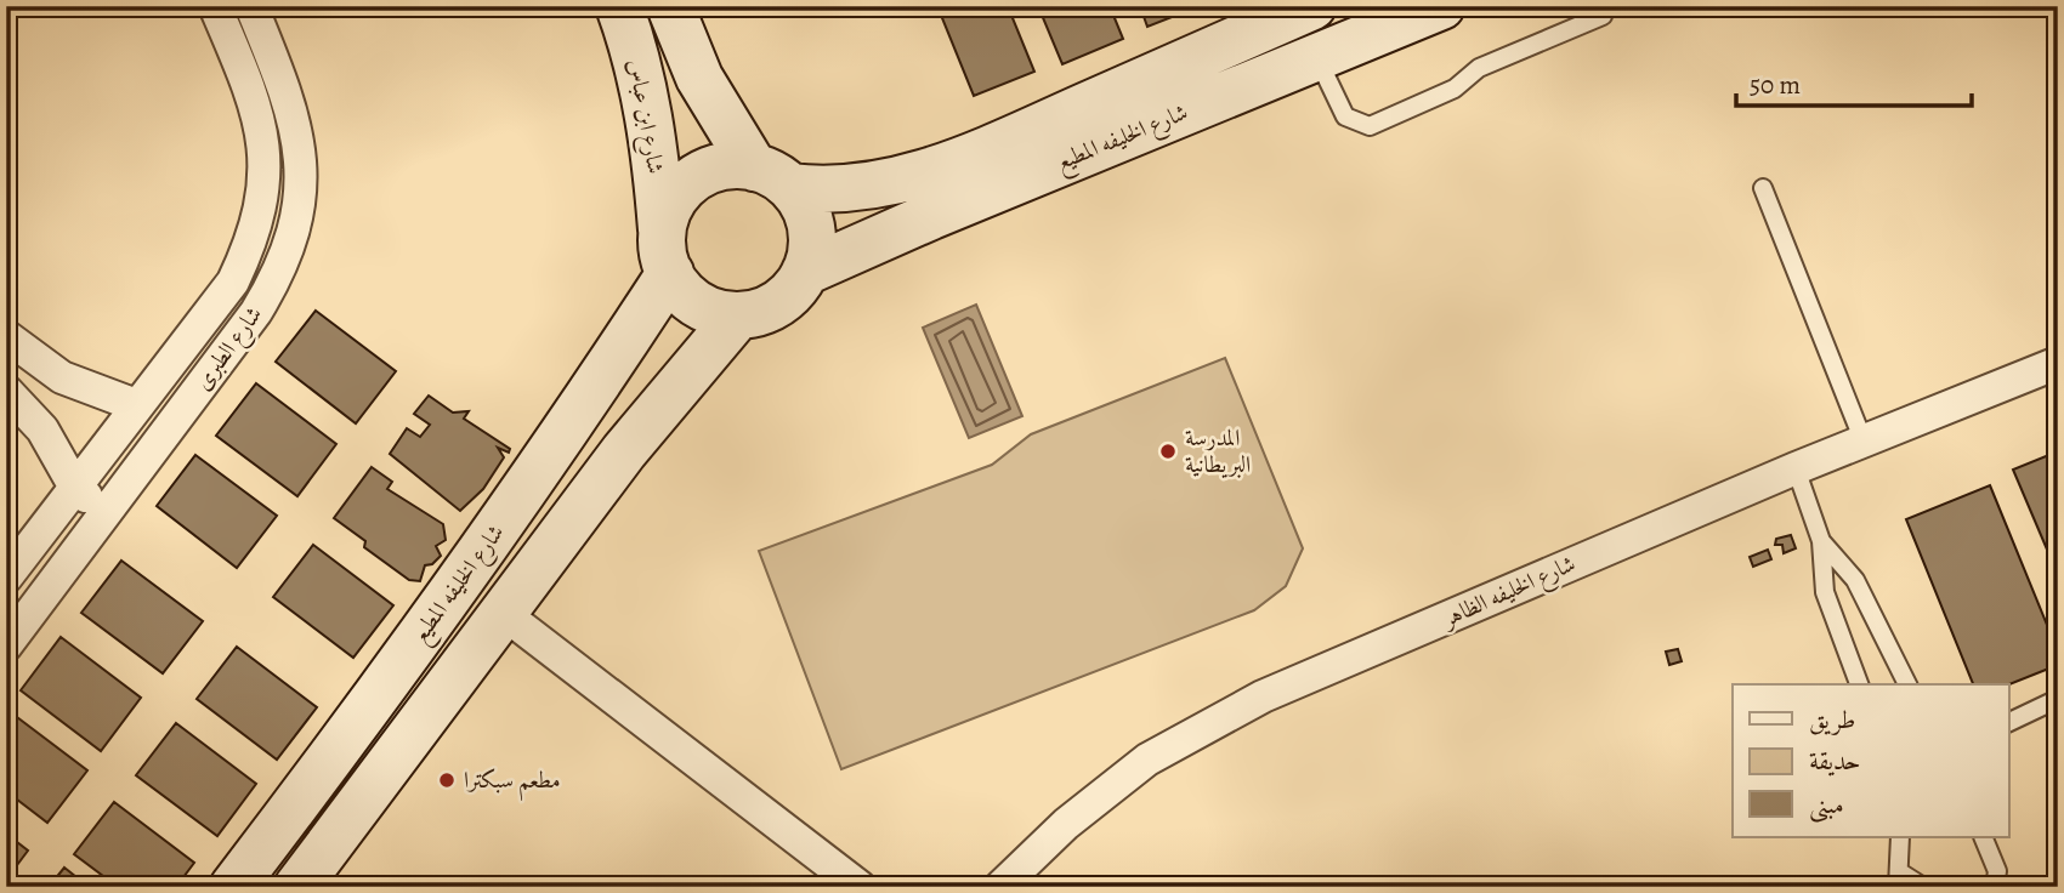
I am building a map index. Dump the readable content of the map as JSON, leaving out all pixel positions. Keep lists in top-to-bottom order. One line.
{"streets":{"street":["شارع ابن عباس","شارع الخليفه المطيع","شارع الطبرى","شارع الخليفه الظاهر"]},"crossings":[["شارع ابن عباس","شارع الخليفه المطيع"]],"places":["المدرسة البريطانية","مطعم سبكترا"],"legend":["طريق","حديقة","مبنى"],"scale_bar":"50 m"}
